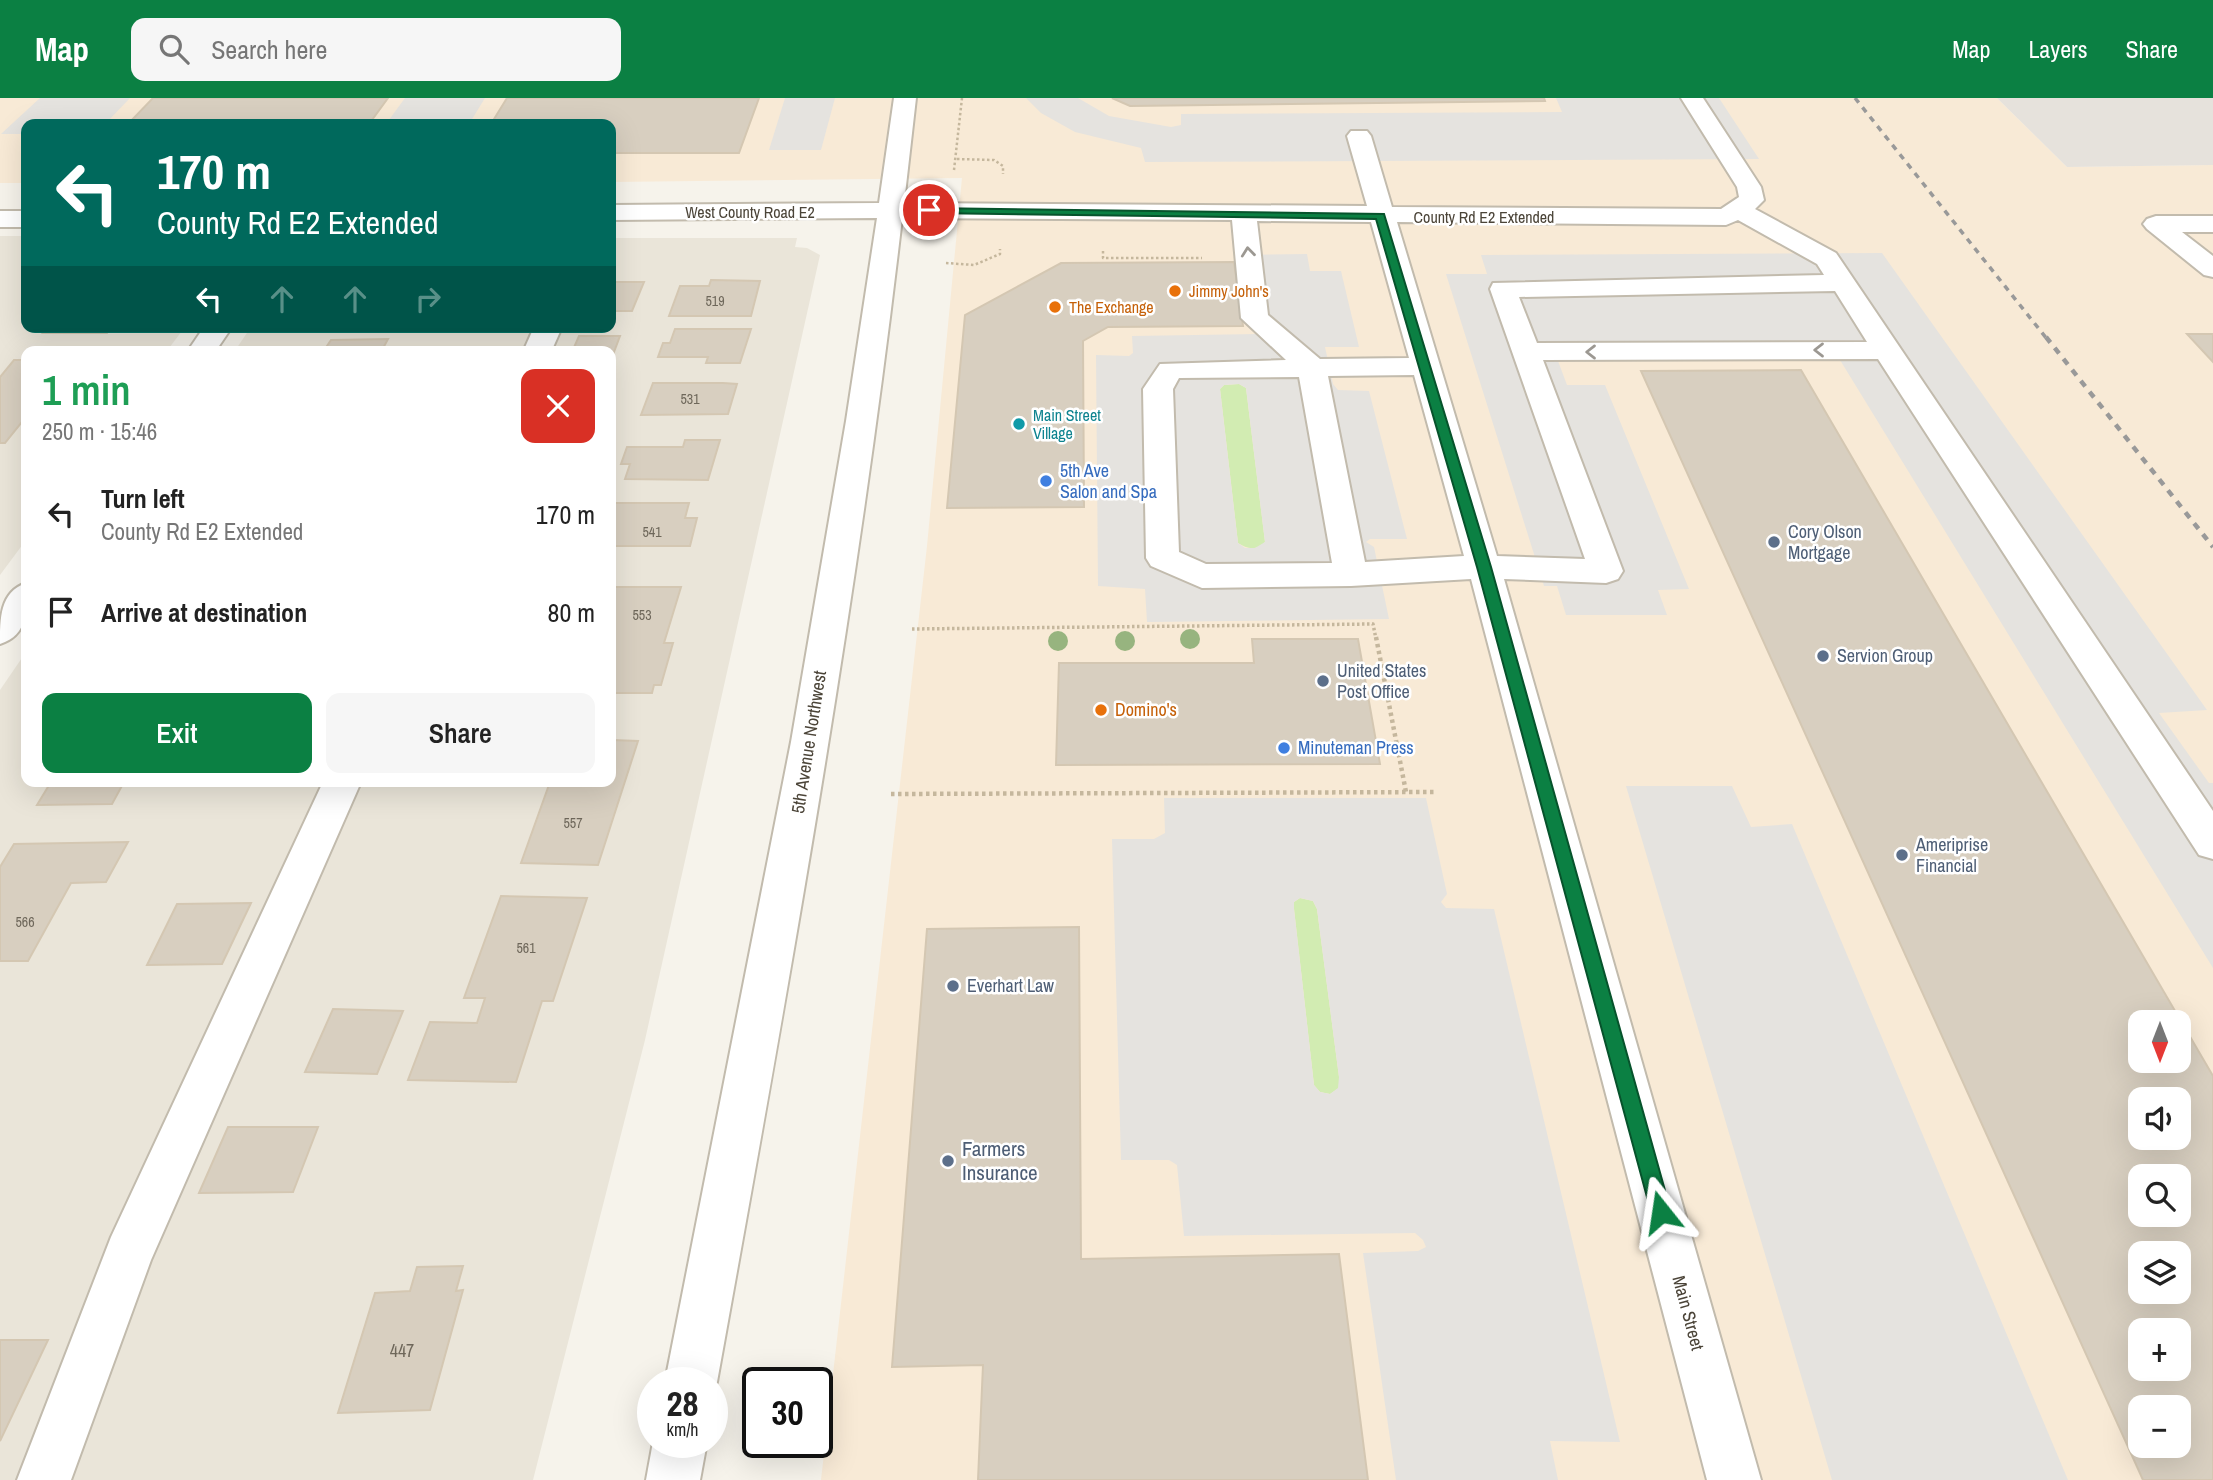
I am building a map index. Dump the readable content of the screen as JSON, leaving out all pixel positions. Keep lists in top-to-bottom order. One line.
{"streets":{"street":["West County Road E2","County Rd E2 Extended","5th Avenue Northwest","Main Street"]},"crossings":[["West County Road E2","County Rd E2 Extended"],["West County Road E2","5th Avenue Northwest"],["County Rd E2 Extended","5th Avenue Northwest"],["County Rd E2 Extended","Main Street"]],"places":["Jimmy John's","The Exchange","Main Street Village","5th Ave Salon and Spa","Cory Olson Mortgage","Servion Group","United States Post Office","Domino's","Minuteman Press","Ameriprise Financial","Everhart Law","Farmers Insurance"],"house_numbers":["519","531","541","553","557","566","561","447"],"north":"bottom","page":{"header":"Map","search":"Search here","nav":["Map","Layers","Share"],"turn":["170 m","County Rd E2 Extended"],"heading":["1 min","250 m · 15:46"],"list":[{"name":"Turn left","note":"County Rd E2 Extended","value":"170 m"},{"name":"Arrive at destination","value":"80 m"}],"buttons":["Exit","Share"],"map_buttons":["+","−"],"speed":"28 km/h","limit":"30"}}
